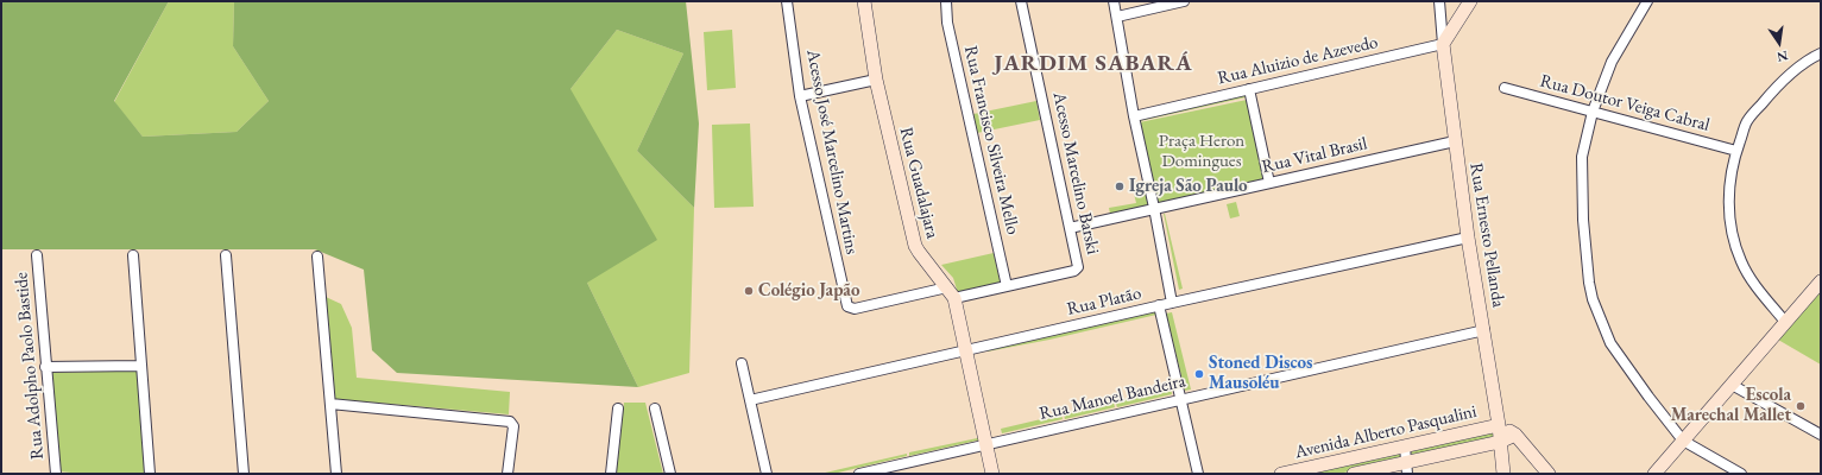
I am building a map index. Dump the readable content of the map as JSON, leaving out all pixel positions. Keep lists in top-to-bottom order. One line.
{"streets":{"main road":["Rua Guadalajara","Rua Ernesto Pellanda","Avenida Alberto Pasqualini"],"street":["Rua Aluizio de Azevedo","Rua Doutor Veiga Cabral","Rua Francisco Silveira Mello","Acesso José Marcelino Martins","Rua Vital Brasil","Acesso Marcelino Barski","Rua Platão","Rua Adolpho Paolo Bastide","Rua Manoel Bandeira"]},"crossings":[["Rua Aluizio de Azevedo","Rua Ernesto Pellanda"],["Rua Francisco Silveira Mello","Acesso Marcelino Barski"],["Acesso José Marcelino Martins","Rua Guadalajara"],["Rua Vital Brasil","Acesso Marcelino Barski"],["Rua Vital Brasil","Rua Ernesto Pellanda"],["Rua Guadalajara","Rua Platão"],["Rua Guadalajara","Rua Manoel Bandeira"],["Rua Ernesto Pellanda","Rua Platão"],["Rua Ernesto Pellanda","Rua Manoel Bandeira"],["Rua Ernesto Pellanda","Avenida Alberto Pasqualini"]],"districts":["JARDIM SABARÁ"],"parks":["Praça Heron Domingues"],"places":["Igreja São Paulo","Colégio Japão","Stoned Discos Mausoléu","Escola Marechal Mallet"],"north":"bottom"}
